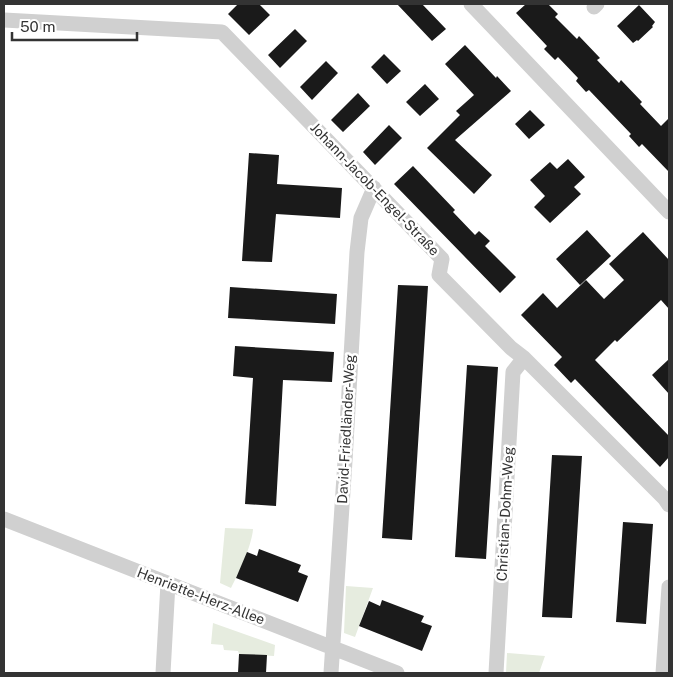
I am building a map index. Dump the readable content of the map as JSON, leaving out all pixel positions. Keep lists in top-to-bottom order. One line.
{"streets":{"street":["Johann-Jacob-Engel-Straße","David-Friedländer-Weg","Christian-Dohm-Weg","Henriette-Herz-Allee"]},"crossings":[["Johann-Jacob-Engel-Straße","David-Friedländer-Weg"],["Johann-Jacob-Engel-Straße","Christian-Dohm-Weg"],["David-Friedländer-Weg","Henriette-Herz-Allee"]],"scale_bar":"50 m"}
